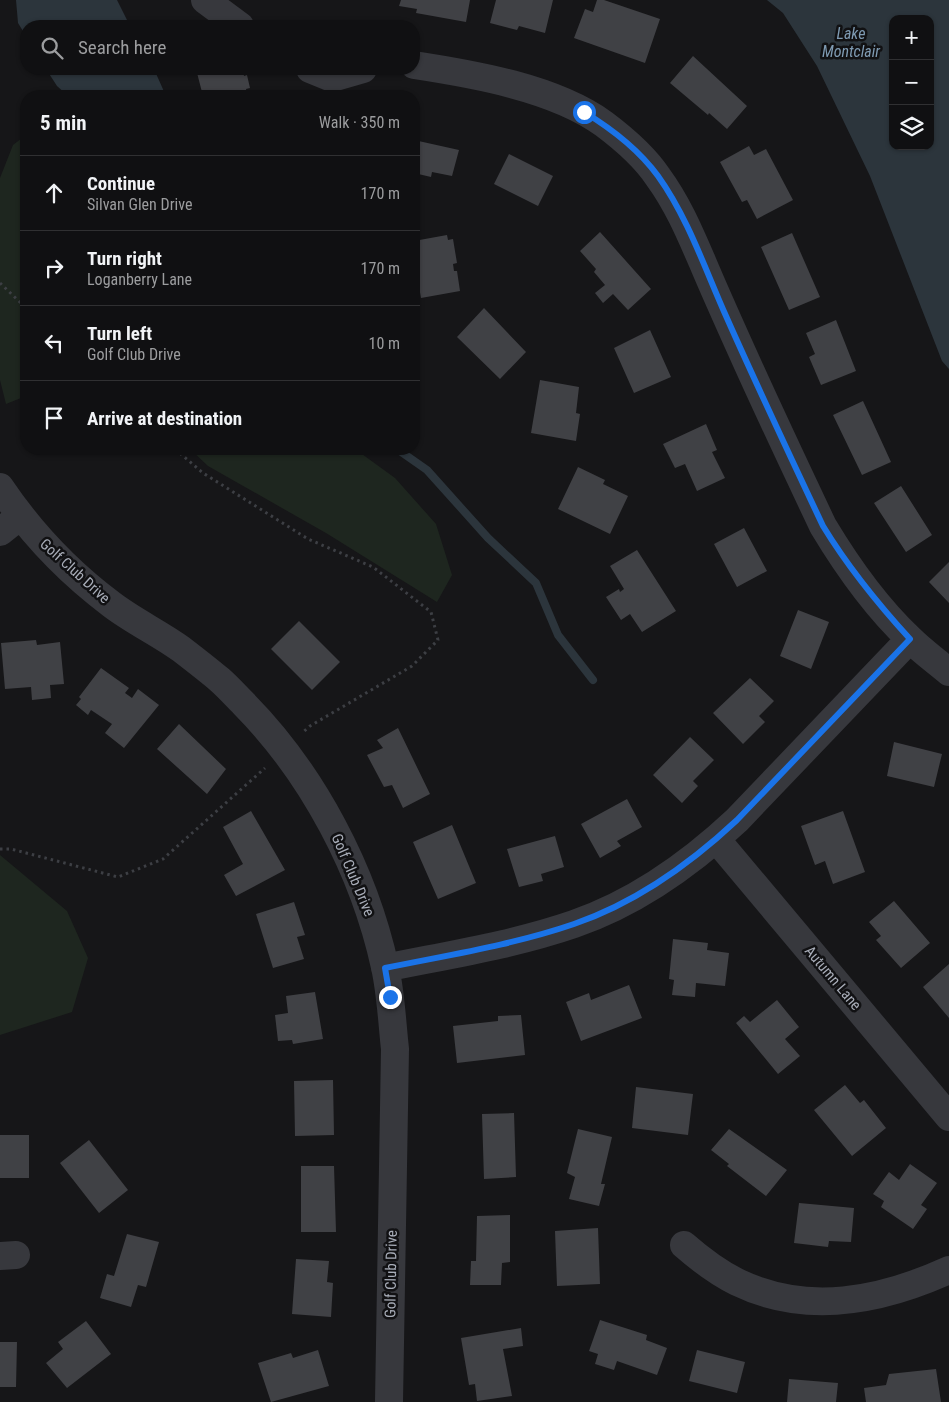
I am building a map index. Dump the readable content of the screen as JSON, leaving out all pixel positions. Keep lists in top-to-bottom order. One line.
{"streets":{"street":["Golf Club Drive","Autumn Lane"]},"water":["Lake Montclair"],"page":{"map_buttons":["+","−"],"search":"Search here","heading":["5 min","Walk · 350 m"],"list":[["Continue","Silvan Glen Drive","170 m"],["Turn right","Loganberry Lane","170 m"],["Turn left","Golf Club Drive","10 m"],"Arrive at destination"]}}
